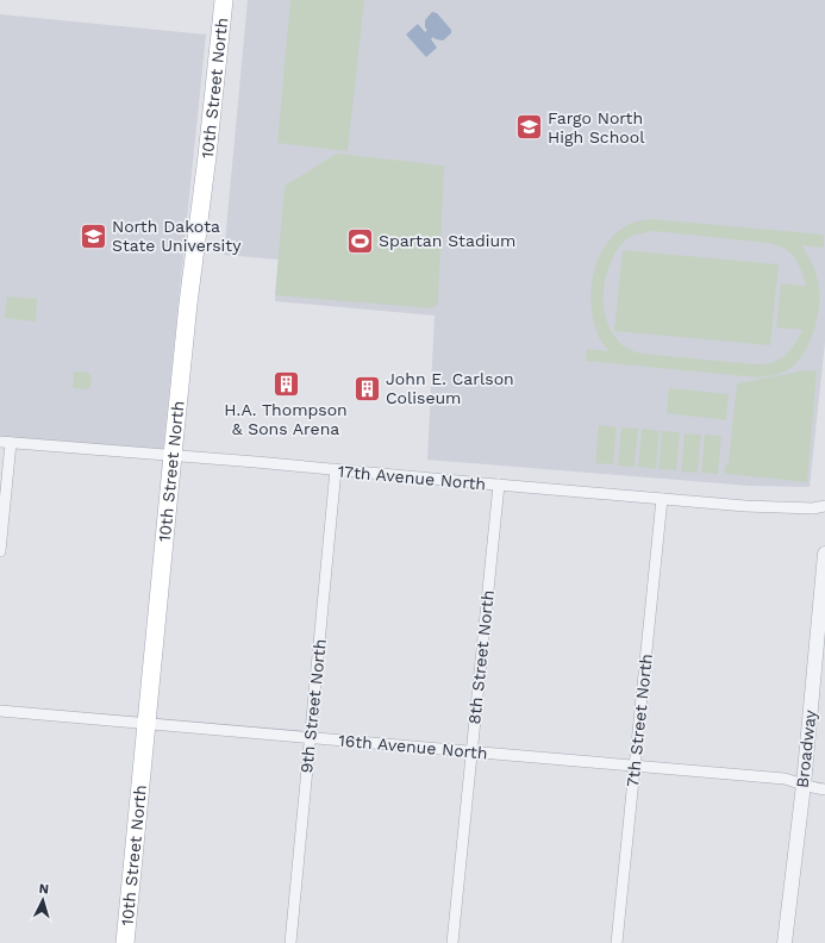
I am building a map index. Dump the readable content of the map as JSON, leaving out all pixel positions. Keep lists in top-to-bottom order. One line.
{"streets":{"main road":["10th Street North"],"street":["17th Avenue North","8th Street North","9th Street North","7th Street North","16th Avenue North","Broadway"]},"crossings":[["10th Street North","17th Avenue North"],["10th Street North","16th Avenue North"],["17th Avenue North","8th Street North"],["17th Avenue North","9th Street North"],["17th Avenue North","7th Street North"],["8th Street North","16th Avenue North"],["9th Street North","16th Avenue North"],["7th Street North","16th Avenue North"],["16th Avenue North","Broadway"]],"places":{"school or university":["Fargo North High School","North Dakota State University"],"sports":["Spartan Stadium"],"building":["H.A. Thompson & Sons Arena","John E. Carlson Coliseum"]},"north":"top"}
